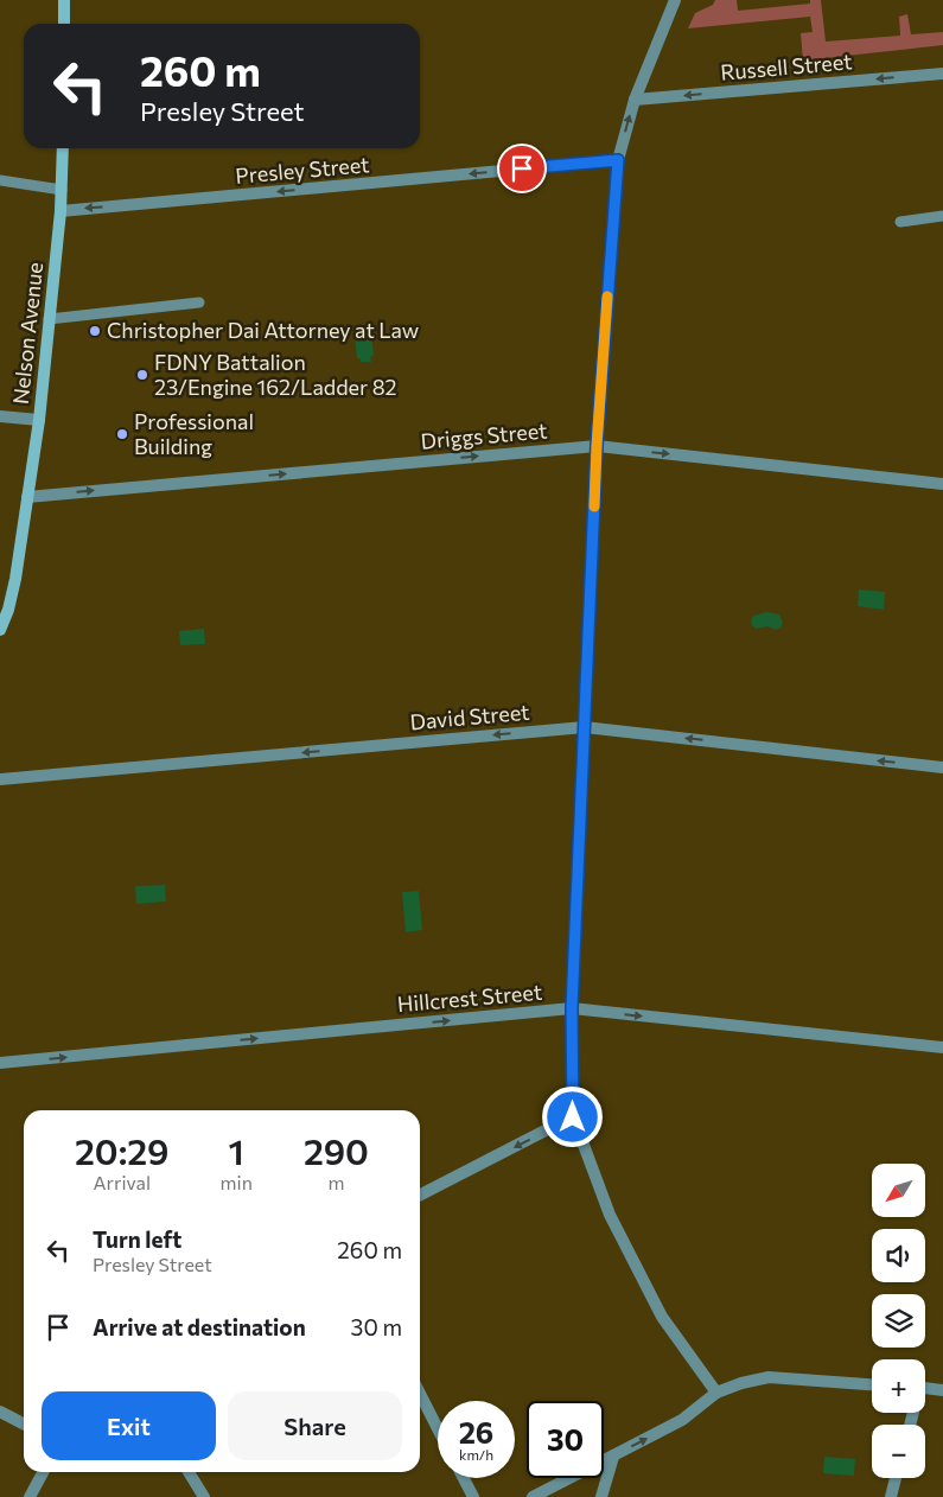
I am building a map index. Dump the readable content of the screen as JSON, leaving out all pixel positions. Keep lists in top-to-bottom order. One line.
{"streets":{"street":["Russell Street","Presley Street","Nelson Avenue","Driggs Street","David Street","Hillcrest Street"]},"crossings":[["Presley Street","Nelson Avenue"],["Nelson Avenue","Driggs Street"]],"one_way":["Russell Street","Presley Street","Driggs Street","David Street","Hillcrest Street"],"places":["Christopher Dai Attorney at Law","FDNY Battalion 23/Engine 162/Ladder 82","Professional Building"],"north":"bottom left","page":{"turn":["260 m","Presley Street"],"eta":["20:29","Arrival","1","min","290","m"],"map_buttons":["+","−"],"list":[{"name":"Turn left","note":"Presley Street","value":"260 m"},{"name":"Arrive at destination","value":"30 m"}],"buttons":["Exit","Share"],"speed":"26 km/h","limit":"30"}}
